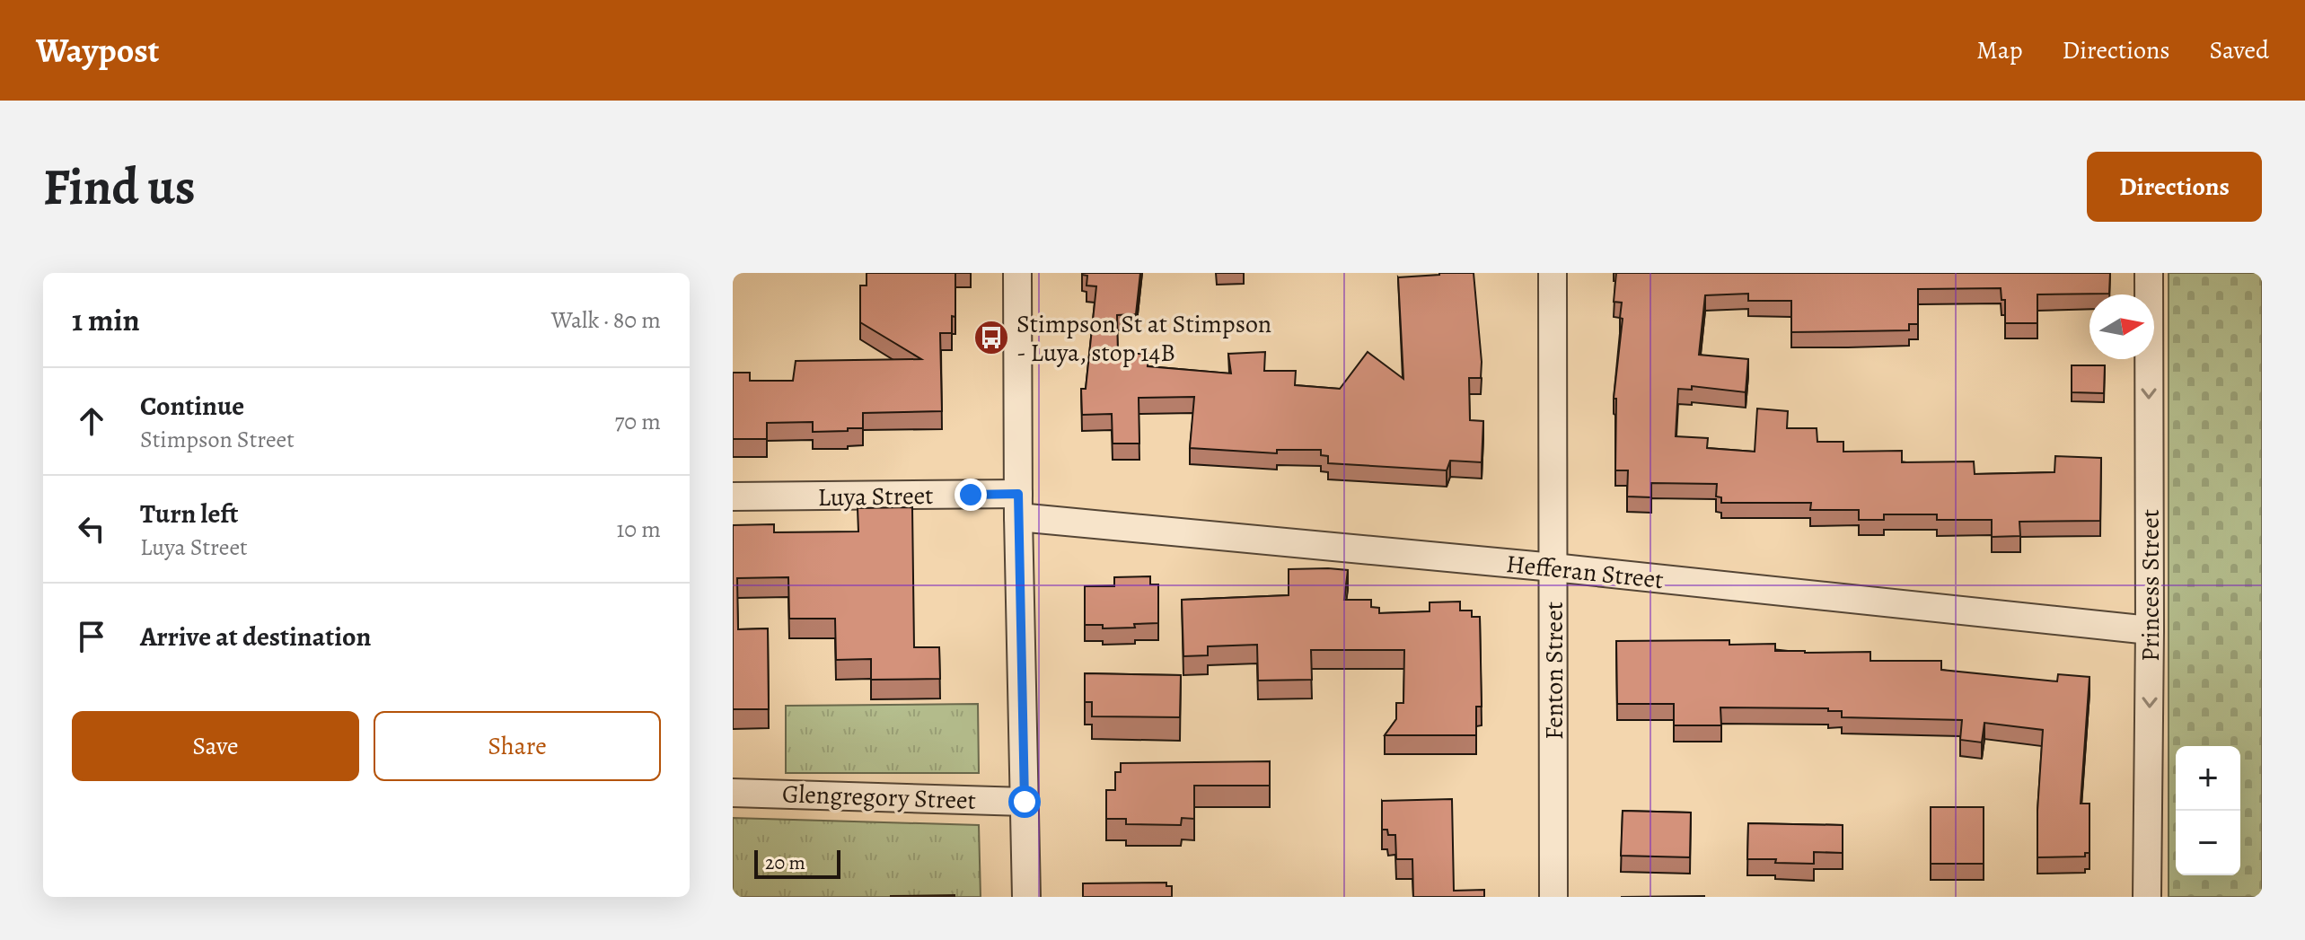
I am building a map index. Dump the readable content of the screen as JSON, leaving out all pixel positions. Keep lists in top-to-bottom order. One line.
{"streets":{"street":["Luya Street","Hefferan Street","Princess Street","Fenton Street","Glengregory Street"]},"crossings":[["Luya Street","Hefferan Street"],["Hefferan Street","Princess Street"],["Hefferan Street","Fenton Street"]],"one_way":["Princess Street"],"places":{"bus stop":["Stimpson St at Stimpson - Luya, stop 14B"]},"scale_bar":"20 m","north":"right","page":{"header":"Waypost","nav":["Map","Directions","Saved"],"buttons":["Directions",["Save","Share"]],"title":"Find us","heading":["1 min","Walk · 80 m"],"list":[["Continue","Stimpson Street","70 m"],["Turn left","Luya Street","10 m"],"Arrive at destination"],"map_buttons":["+","−"],"scale":"20 m"}}
